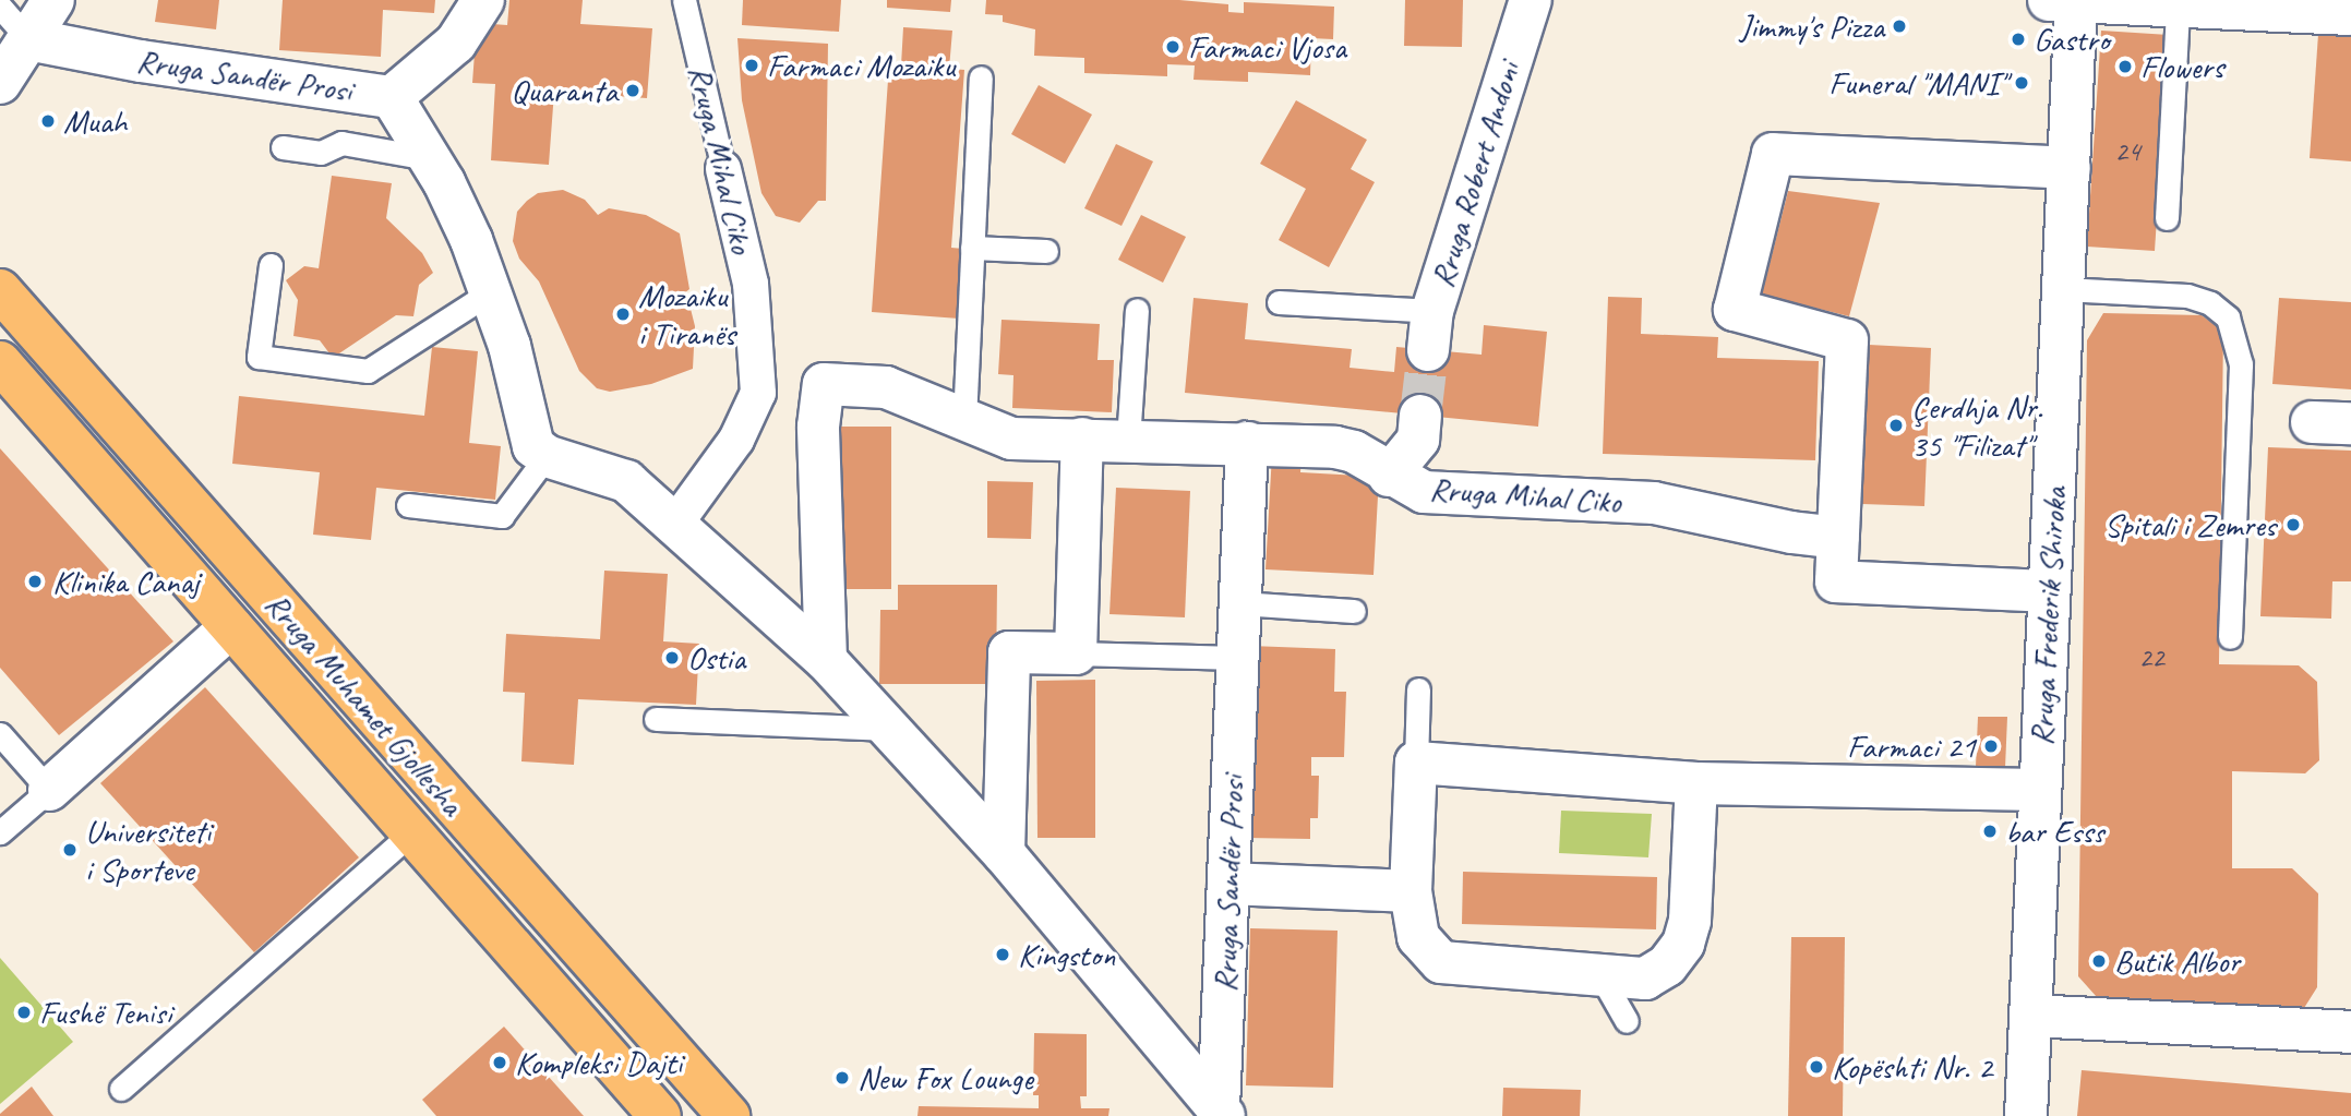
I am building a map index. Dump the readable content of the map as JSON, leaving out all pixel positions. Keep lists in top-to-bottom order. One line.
{"streets":{"main road":["Rruga Muhamet Gjollesha"],"street":["Rruga Sandër Prosi","Rruga Mihal Ciko","Rruga Robert Andoni","Rruga Frederik Shiroka"]},"crossings":[["Rruga Sandër Prosi","Rruga Mihal Ciko"]],"places":["Jimmy's Pizza","Gastro","Farmaci Vjosa","Farmaci Mozaiku","Flowers","Funeral \"MANI\"","Quaranta","Muah","Mozaiku i Tiranës","Çerdhja Nr. 35 \"Filizat\"","Spitali i Zemres","Klinika Canaj","Ostia","Farmaci 21","bar Esss","Universiteti i Sporteve","Kingston","Butik Albor","Fushë Tenisi","Kompleksi Dajti","Kopështi Nr. 2","New Fox Lounge"],"house_numbers":["24","22"]}
